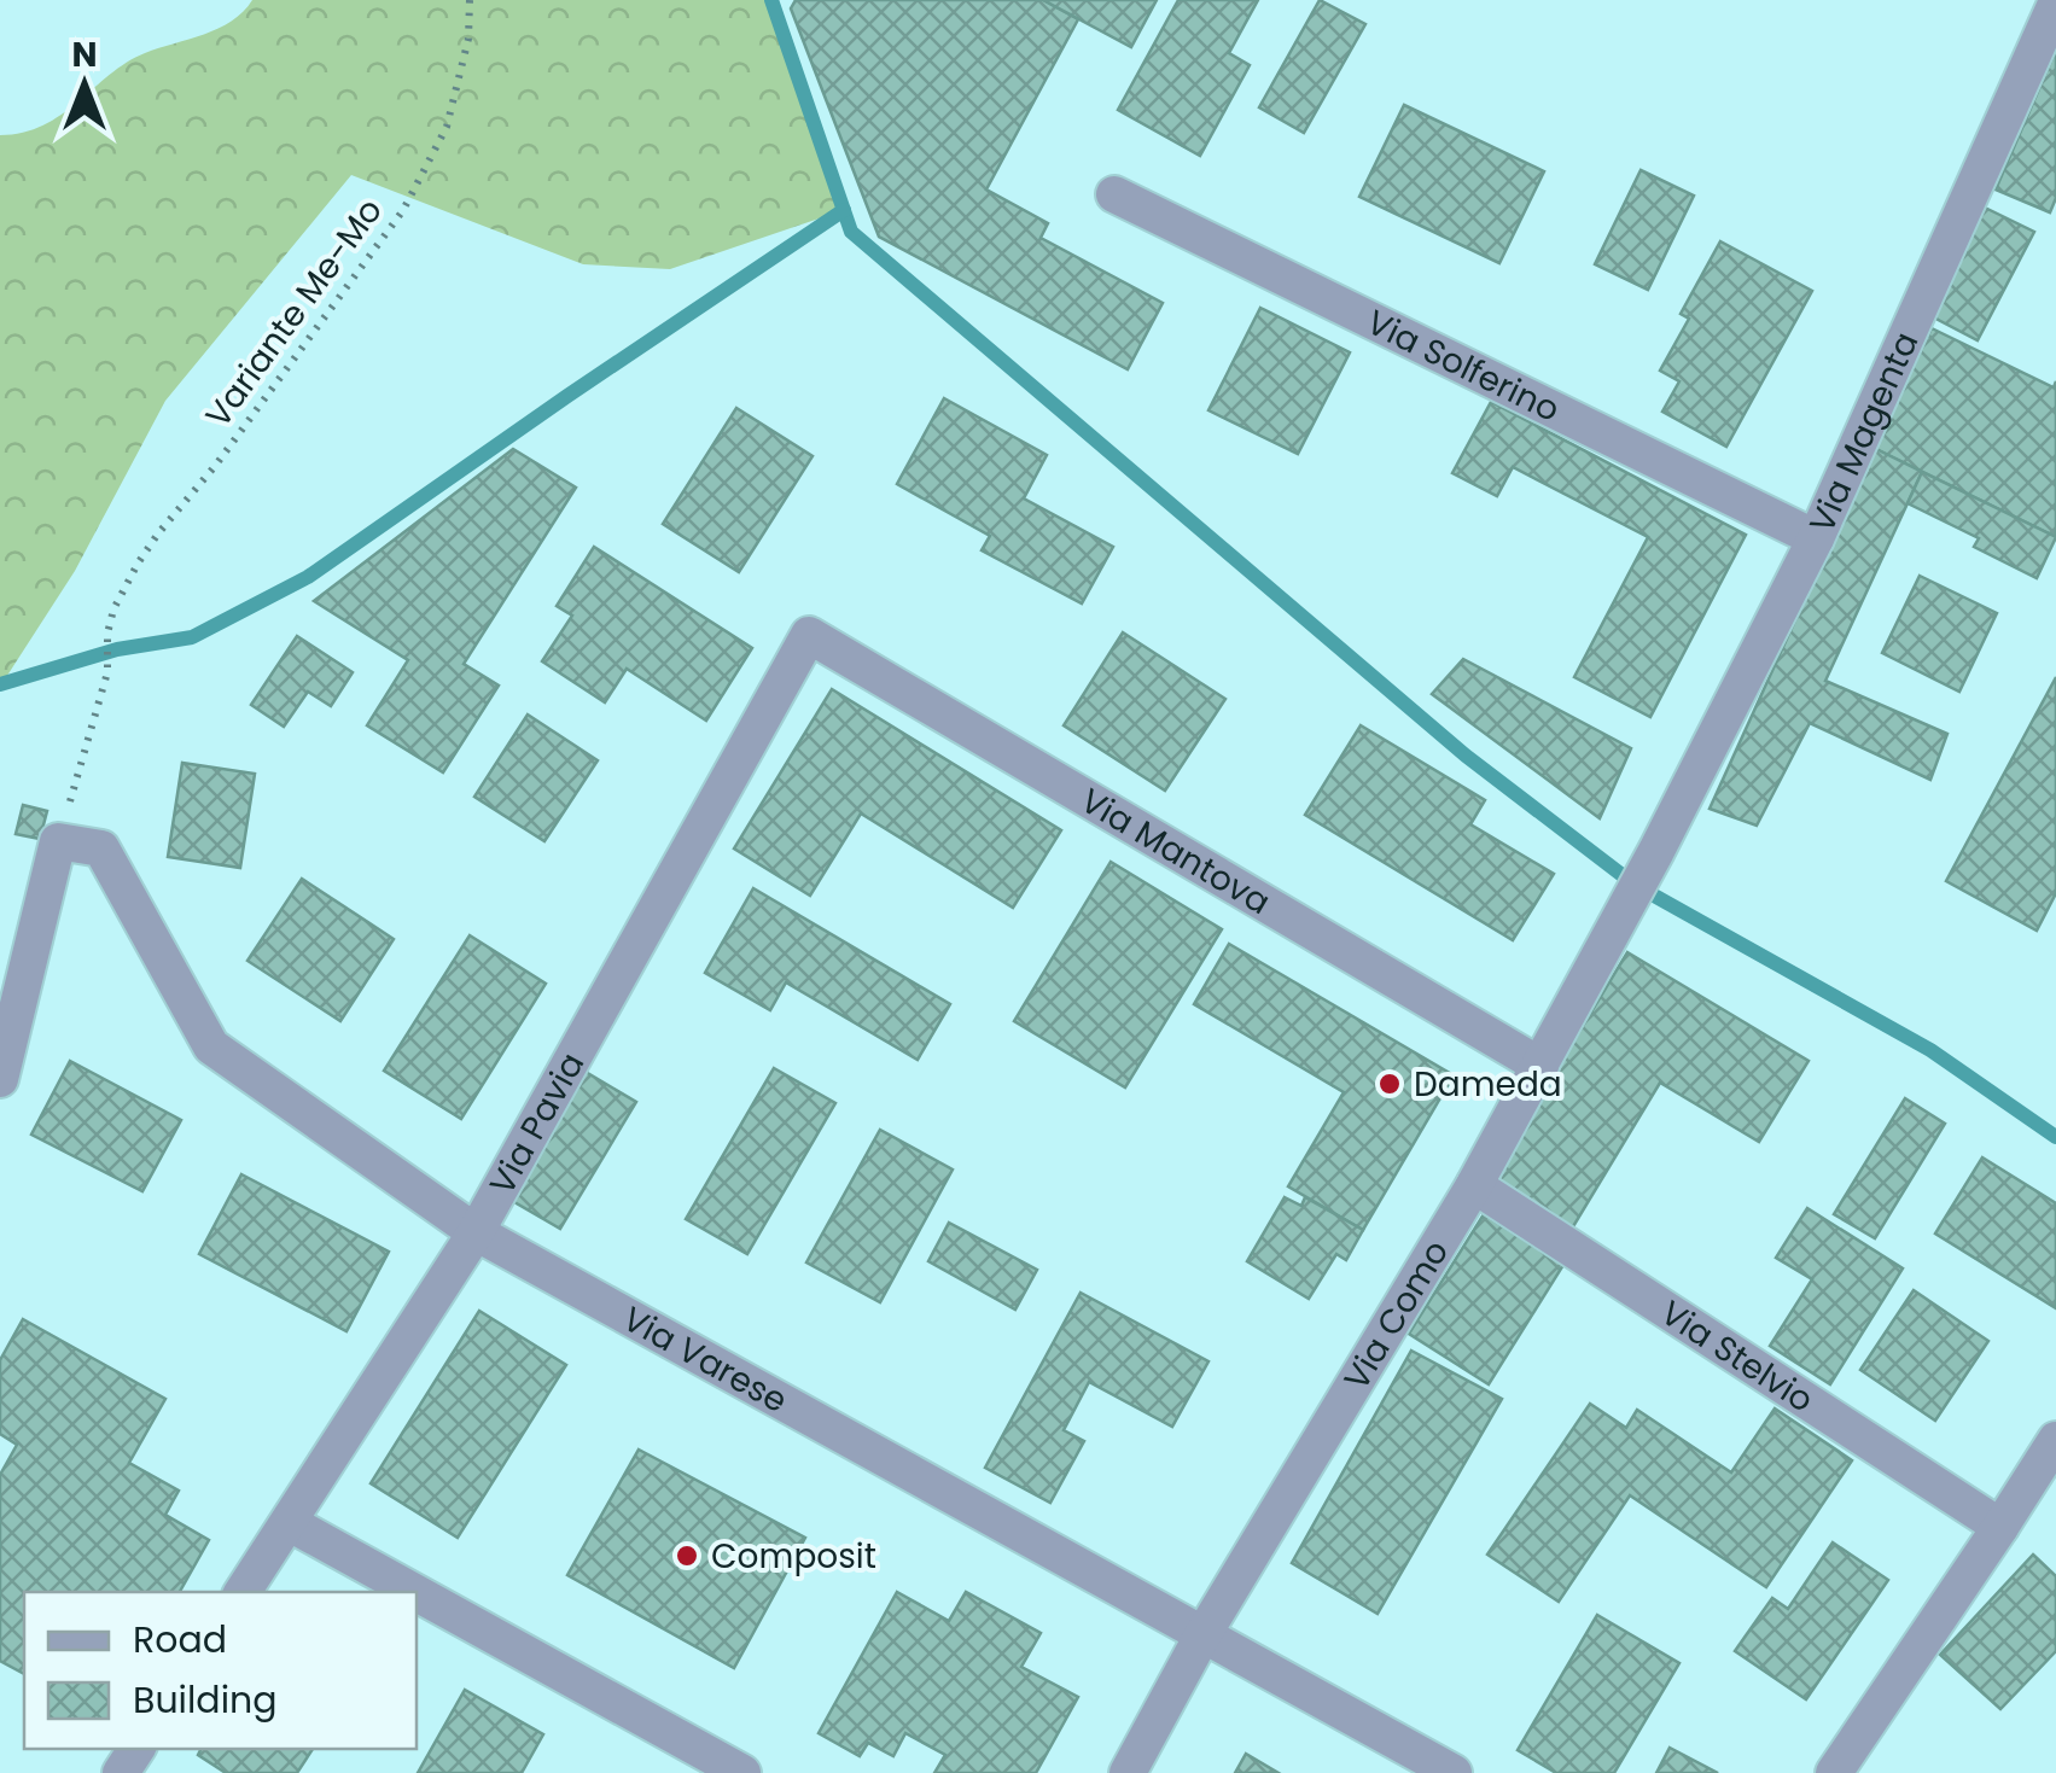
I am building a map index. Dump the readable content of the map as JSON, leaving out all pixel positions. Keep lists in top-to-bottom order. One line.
{"streets":{"street":["Via Solferino","Via Magenta","Via Mantova","Via Pavia","Via Como","Via Stelvio","Via Varese"],"path":["Variante Me-Mo"]},"crossings":[["Variante Me-Mo","Via Varese"],["Via Solferino","Via Magenta"],["Via Magenta","Via Como"],["Via Mantova","Via Pavia"],["Via Mantova","Via Como"],["Via Pavia","Via Varese"],["Via Como","Via Stelvio"],["Via Como","Via Varese"]],"places":["Dameda","Composit"],"legend":["Road","Building"],"north":"top"}
